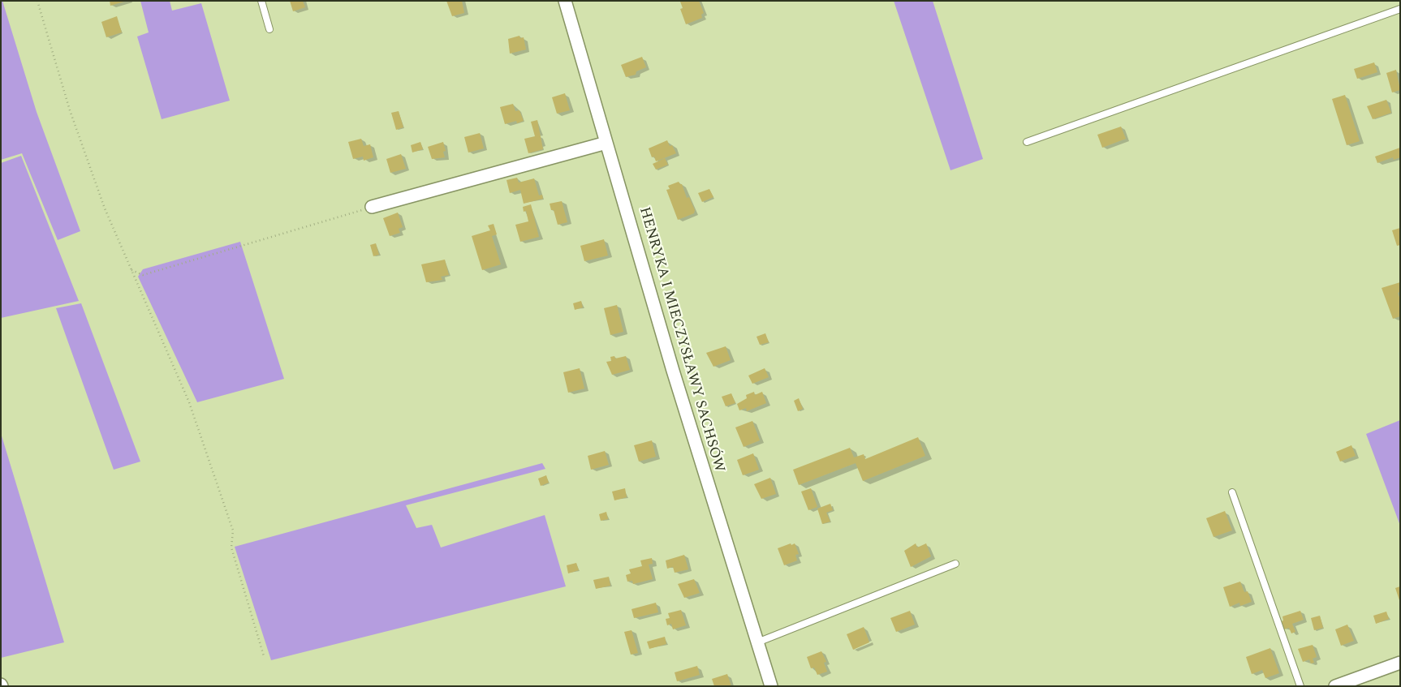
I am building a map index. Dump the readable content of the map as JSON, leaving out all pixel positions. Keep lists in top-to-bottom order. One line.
{"streets":{"street":["HENRYKA I MIECZYSŁAWY SACHSÓW"]}}
